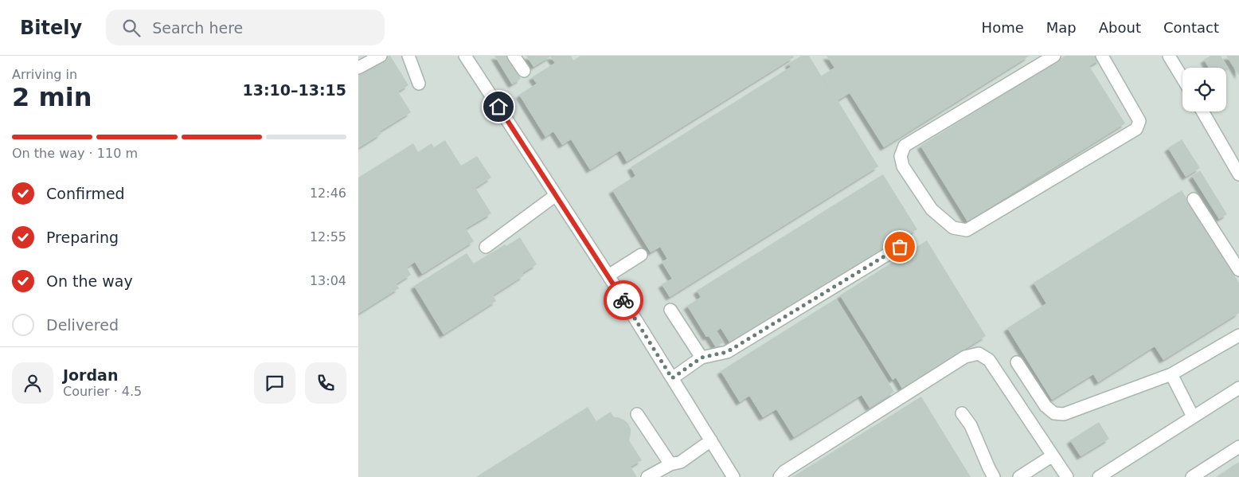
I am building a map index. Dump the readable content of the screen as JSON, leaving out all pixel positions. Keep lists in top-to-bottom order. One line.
{"page":{"header":"Bitely","search":"Search here","nav":["Home","Map","About","Contact"],"heading":["2 min","Arriving in","13:10–13:15"],"panel":["Jordan","Courier · 4.5"],"bar":"On the way · 110 m","list":[["Confirmed","12:46"],["Preparing","12:55"],["On the way","13:04"],"Delivered"]}}
